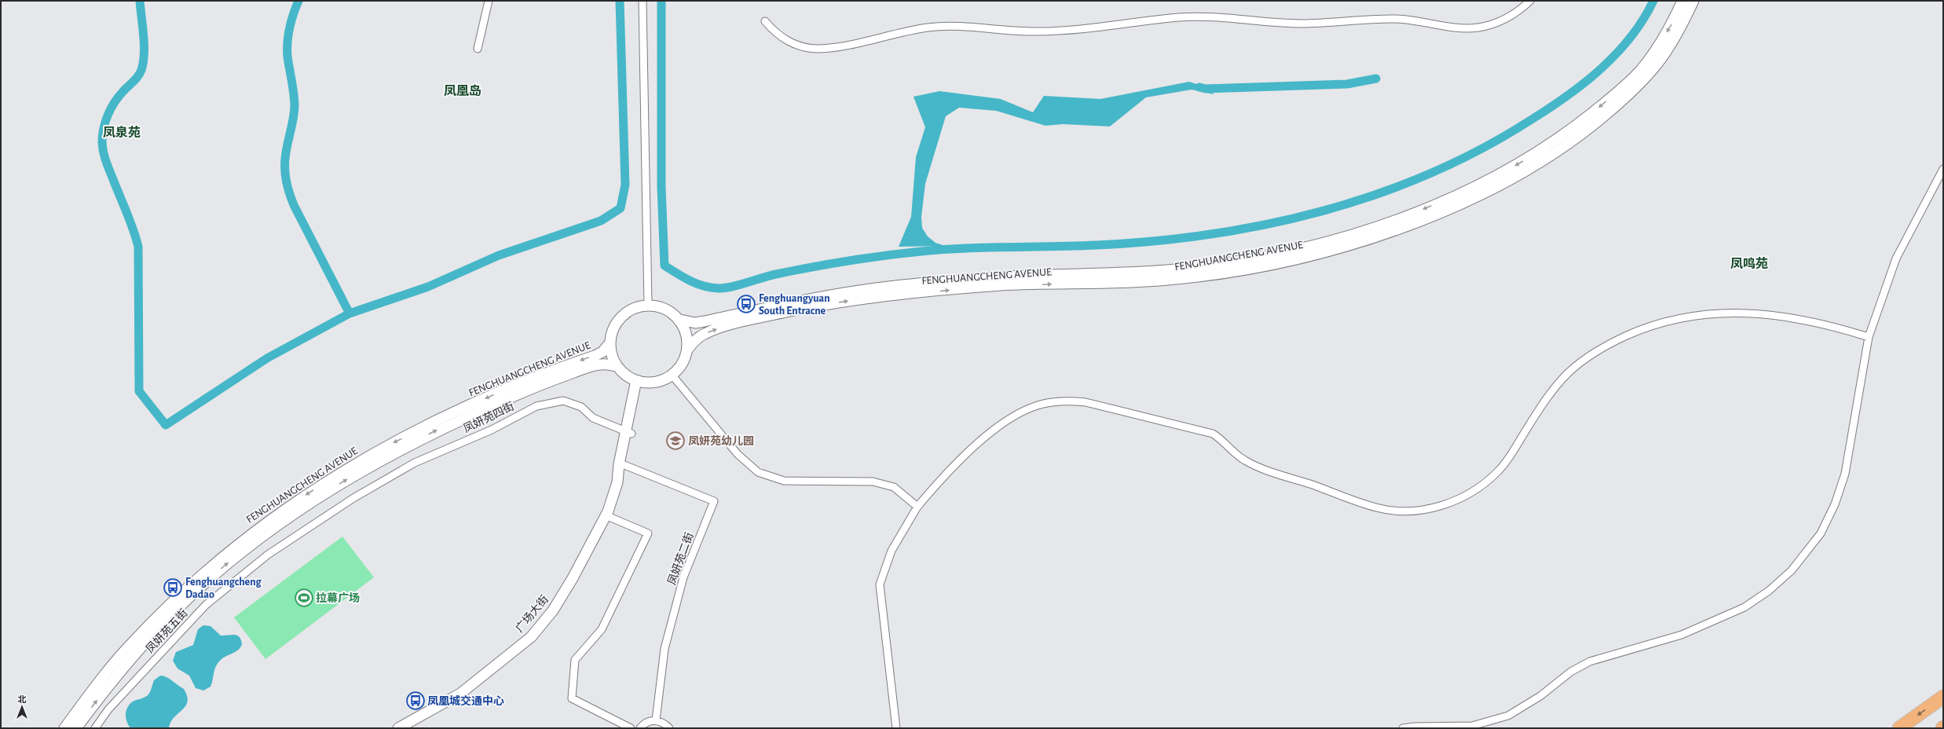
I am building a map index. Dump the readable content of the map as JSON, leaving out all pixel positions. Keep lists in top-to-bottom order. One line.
{"streets":{"main road":["FENGHUANGCHENG AVENUE","广场大街"],"street":["凤妍苑四街","凤妍苑二街","凤妍苑五街"]},"crossings":[["FENGHUANGCHENG AVENUE","广场大街"],["凤妍苑四街","广场大街"],["凤妍苑四街","凤妍苑五街"],["凤妍苑二街","广场大街"]],"districts":["凤凰岛","凤泉苑","凤鸣苑"],"places":{"bus stop":["Fenghuangyuan South Entracne","Fenghuangcheng Dadao","凤凰城交通中心"],"school or university":["凤妍苑幼儿园"],"sports":["拉幕广场"]},"north":"top"}
